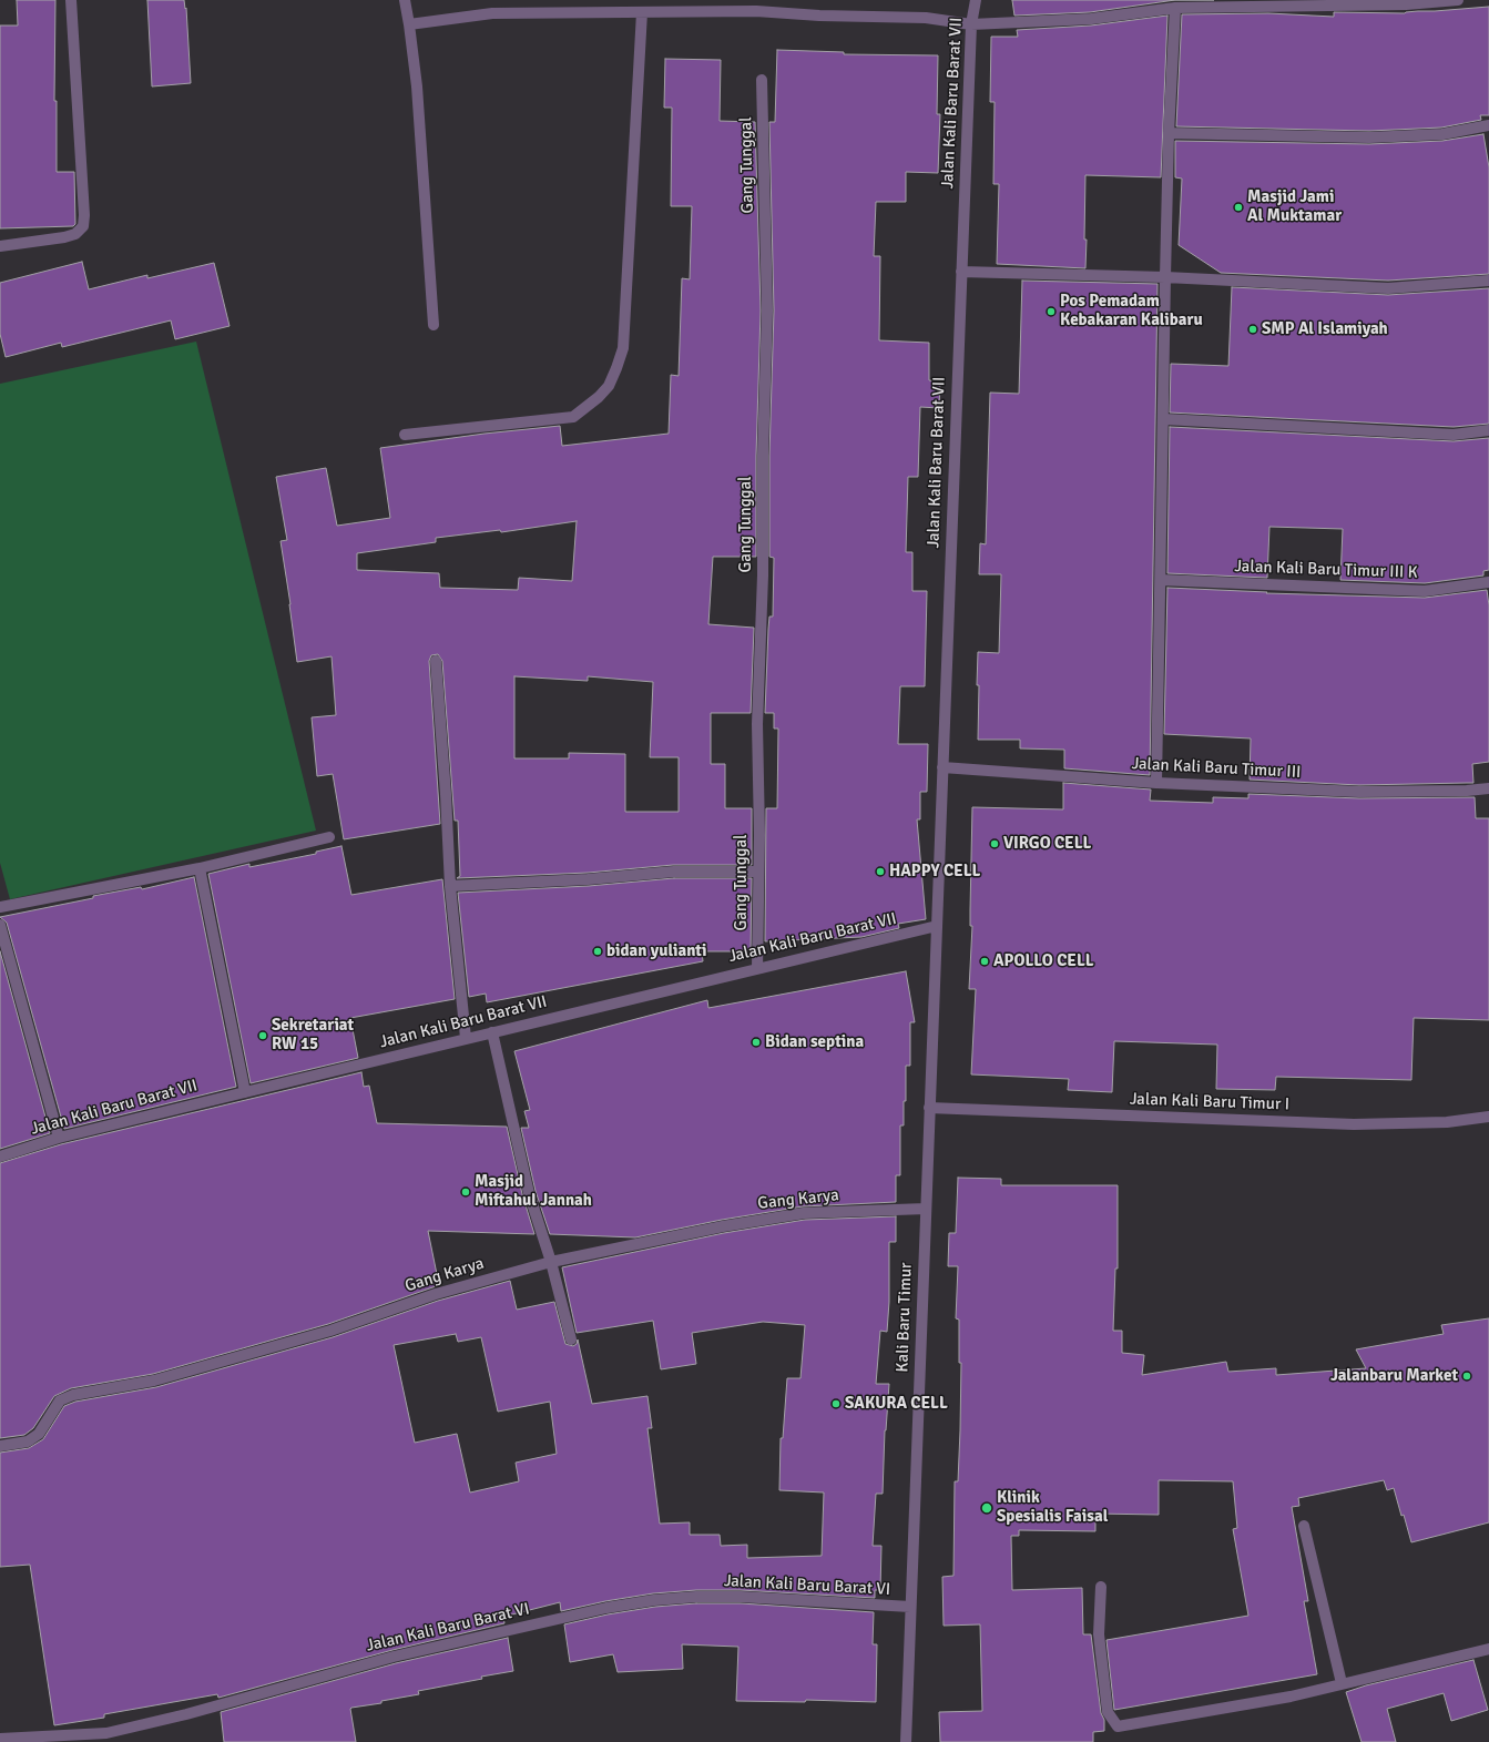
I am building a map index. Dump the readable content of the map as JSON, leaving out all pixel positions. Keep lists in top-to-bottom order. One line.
{"streets":{"street":["Jalan Kali Baru Barat VII","Gang Tunggal","Jalan Kali Baru Timur III K","Jalan Kali Baru Timur III","Jalan Kali Baru Timur I","Gang Karya","Kali Baru Timur","Jalan Kali Baru Barat VI"]},"crossings":[["Jalan Kali Baru Barat VII","Gang Tunggal"],["Jalan Kali Baru Barat VII","Jalan Kali Baru Timur III"],["Jalan Kali Baru Barat VII","Jalan Kali Baru Timur I"],["Jalan Kali Baru Barat VII","Kali Baru Timur"],["Jalan Kali Baru Timur I","Kali Baru Timur"],["Gang Karya","Kali Baru Timur"],["Kali Baru Timur","Jalan Kali Baru Barat VI"]],"places":["Masjid Jami Al Muktamar","Pos Pemadam Kebakaran Kalibaru","SMP Al Islamiyah","VIRGO CELL","HAPPY CELL","bidan yulianti","APOLLO CELL","Sekretariat RW 15","Bidan septina","Masjid Miftahul Jannah","Jalanbaru Market","SAKURA CELL","Klinik Spesialis Faisal"]}
